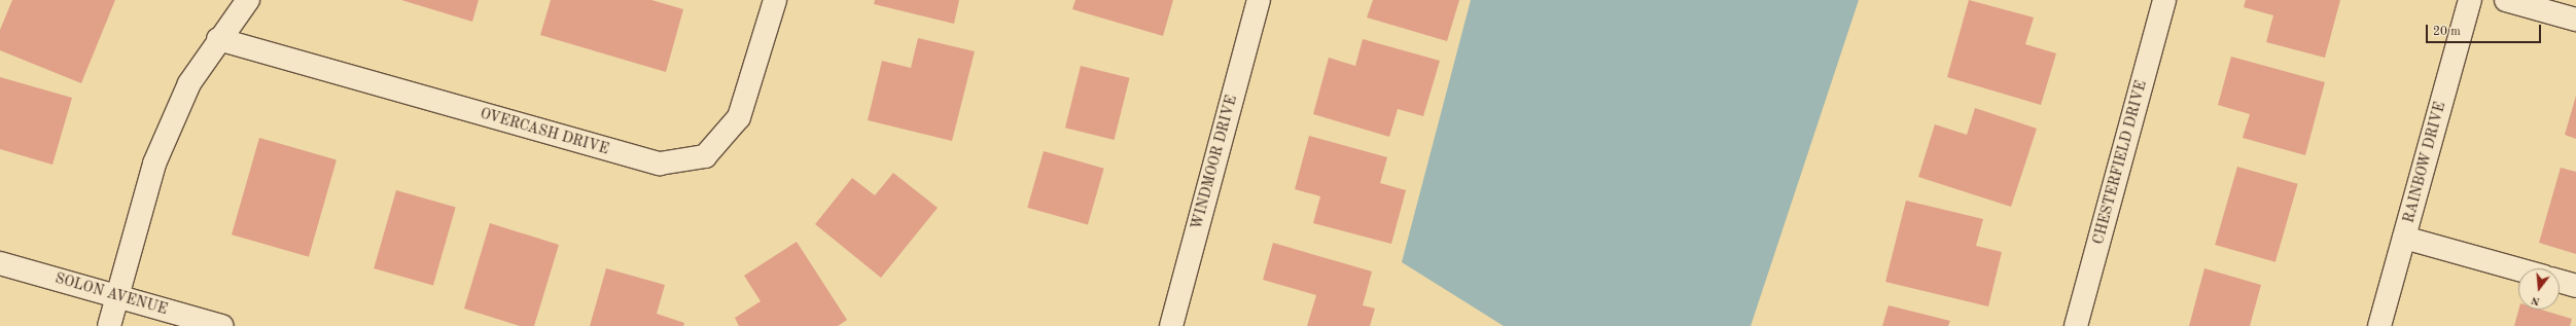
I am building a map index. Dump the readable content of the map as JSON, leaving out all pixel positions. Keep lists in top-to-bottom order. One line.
{"streets":{"street":["OVERCASH DRIVE","WINDMOOR DRIVE","CHESTERFIELD DRIVE","RAINBOW DRIVE","SOLON AVENUE"]},"scale_bar":"20 m","north":"bottom"}
